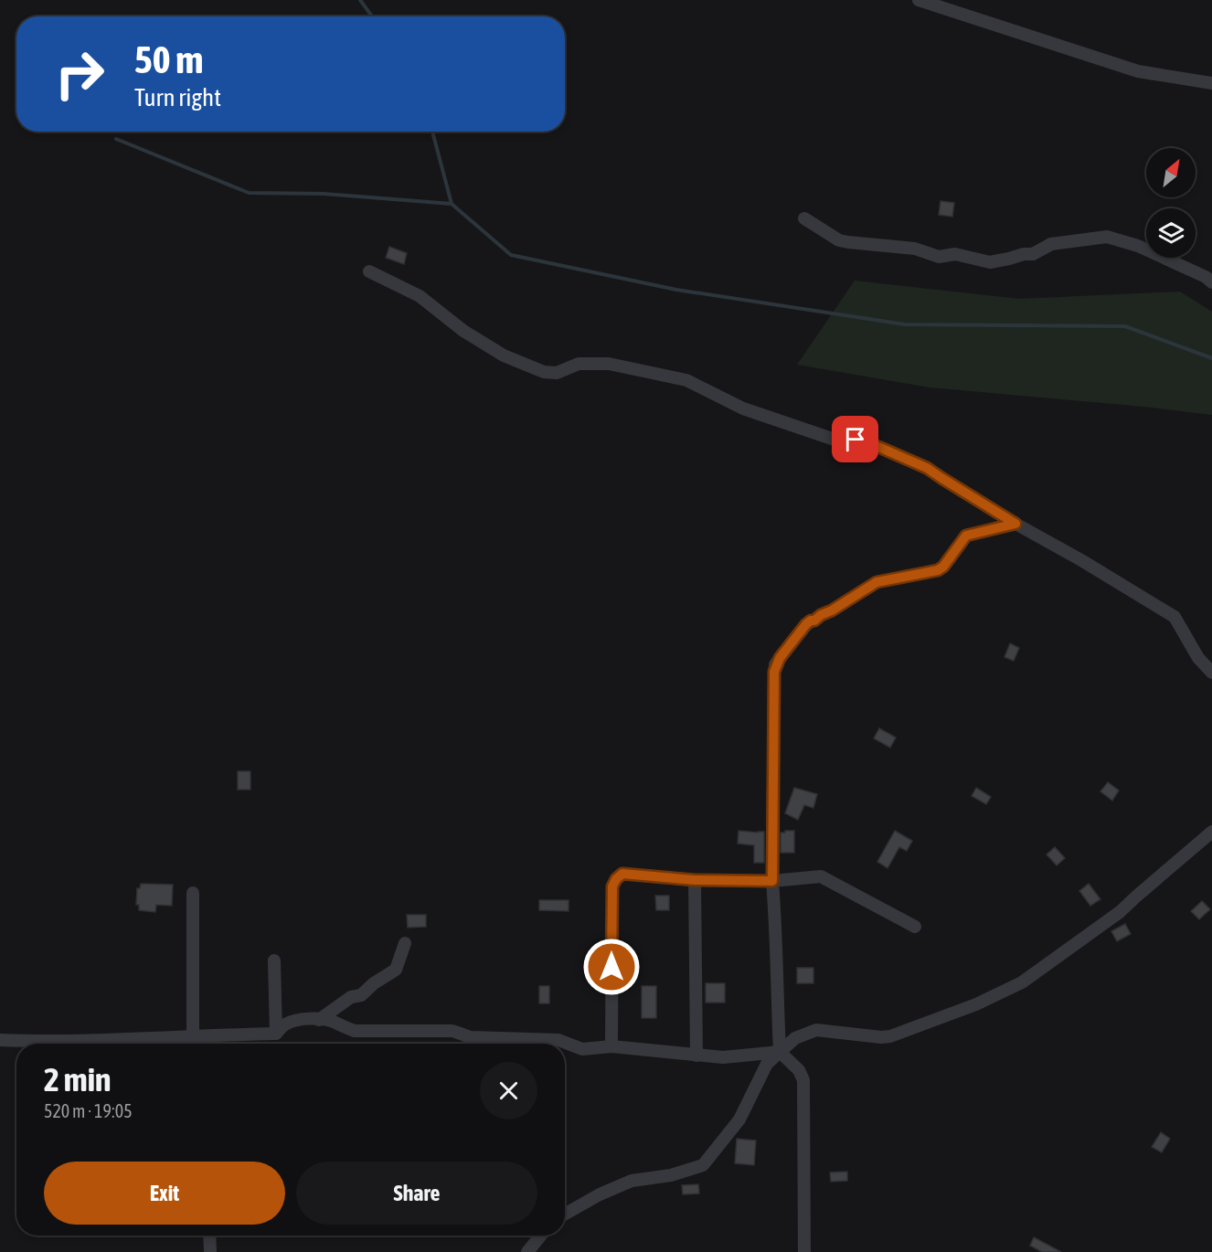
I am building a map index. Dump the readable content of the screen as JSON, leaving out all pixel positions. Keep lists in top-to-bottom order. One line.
{"north":"top right","page":{"turn":["50 m","Turn right"],"heading":["2 min","520 m · 19:05"],"buttons":["Exit","Share"]}}
